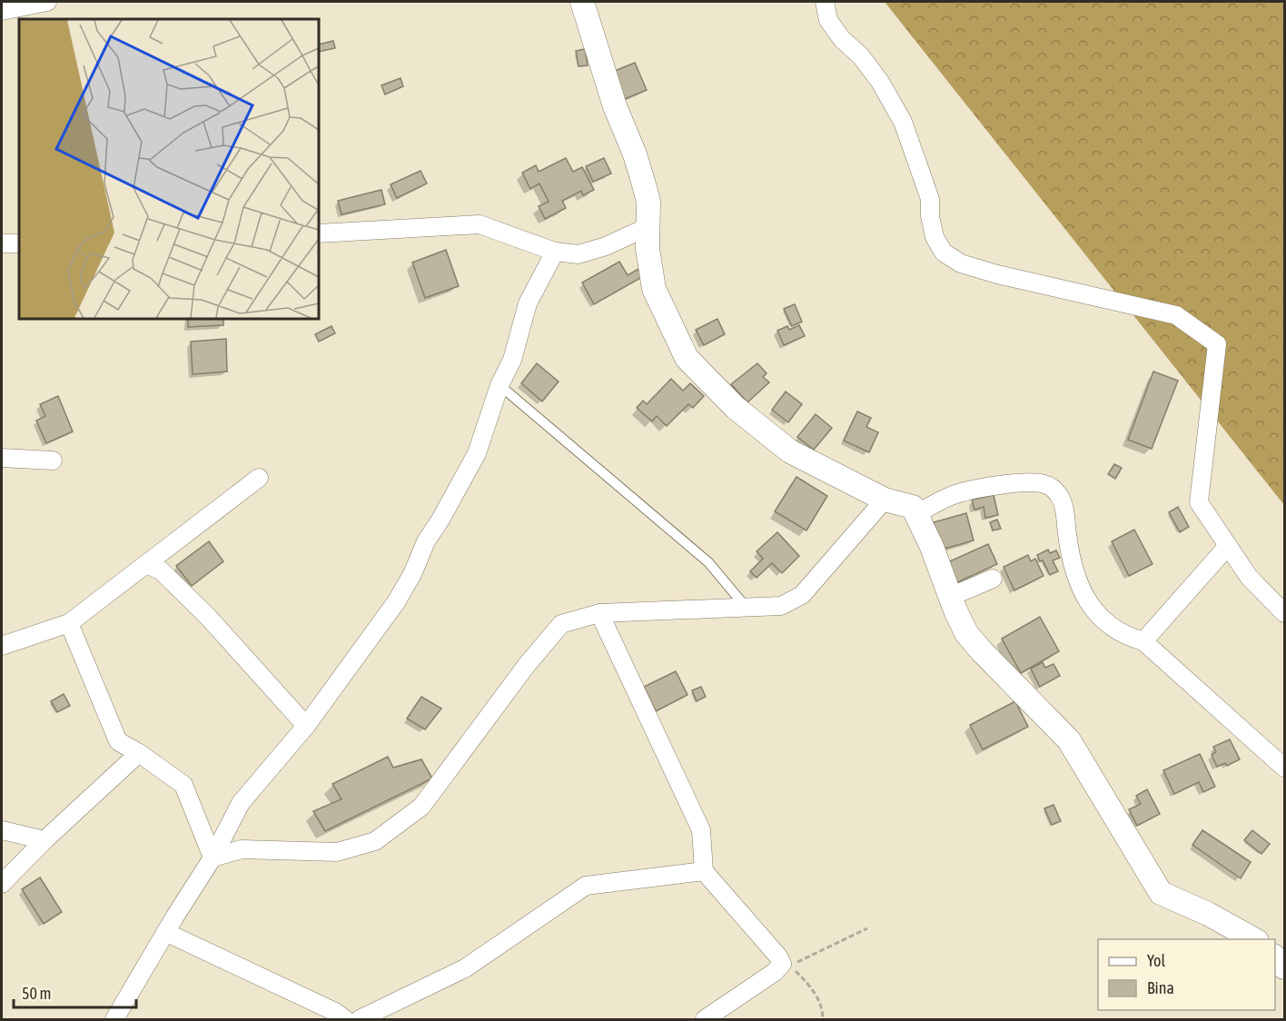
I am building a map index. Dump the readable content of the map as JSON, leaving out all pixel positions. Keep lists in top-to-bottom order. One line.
{"legend":["Yol","Bina"],"scale_bar":"50 m"}
